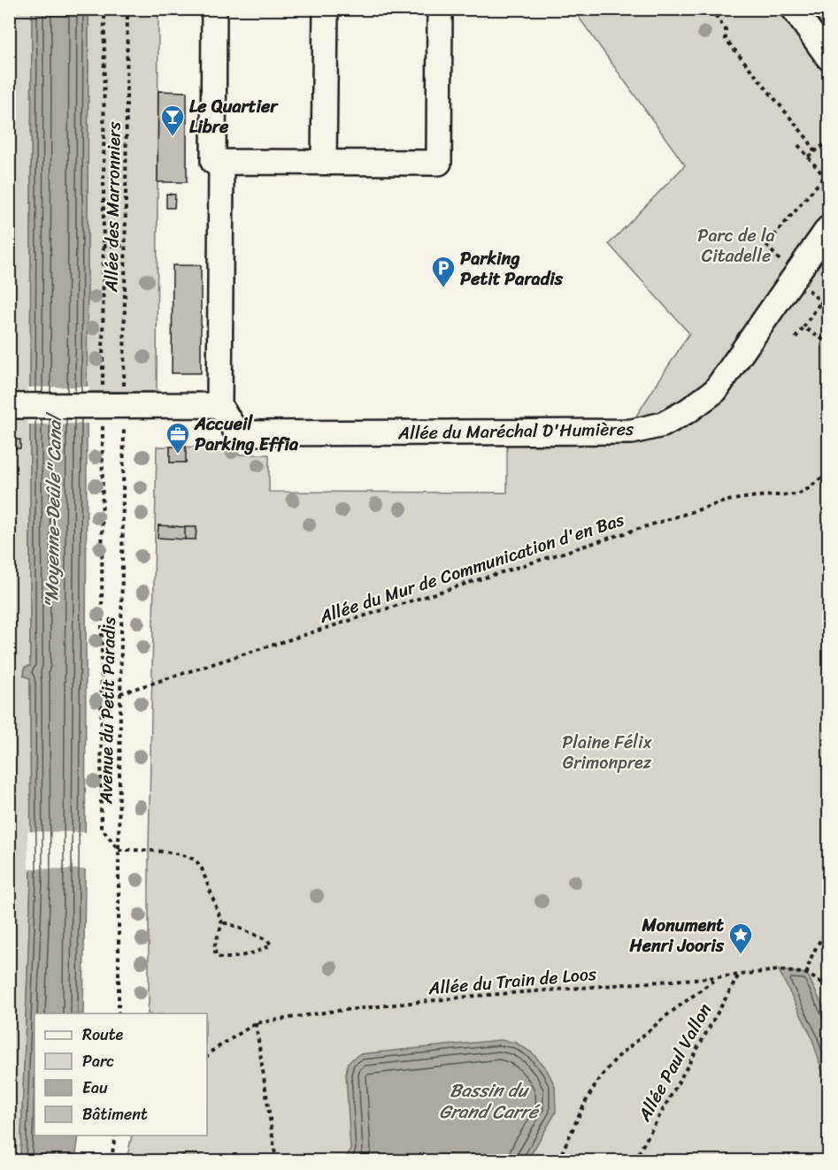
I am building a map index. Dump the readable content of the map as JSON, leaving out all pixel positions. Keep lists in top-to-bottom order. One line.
{"streets":{"street":["Allée du Maréchal D'Humières"],"path":["Allée des Marronniers","Allée du Mur de Communication d'en Bas","Avenue du Petit Paradis","Allée du Train de Loos","Allée Paul Vallon"]},"crossings":[["Allée des Marronniers","Avenue du Petit Paradis"],["Allée du Mur de Communication d'en Bas","Avenue du Petit Paradis"],["Allée du Train de Loos","Allée Paul Vallon"]],"water":["\"Moyenne-Deûle\" Canal","Bassin du Grand Carré"],"parks":["Parc de la Citadelle","Plaine Félix Grimonprez"],"places":{"bar":["Le Quartier Libre"],"parking":["Parking Petit Paradis"],"office":["Accueil Parking Effia"],"place":["Monument Henri Jooris"]},"legend":["Route","Parc","Eau","Bâtiment"]}
